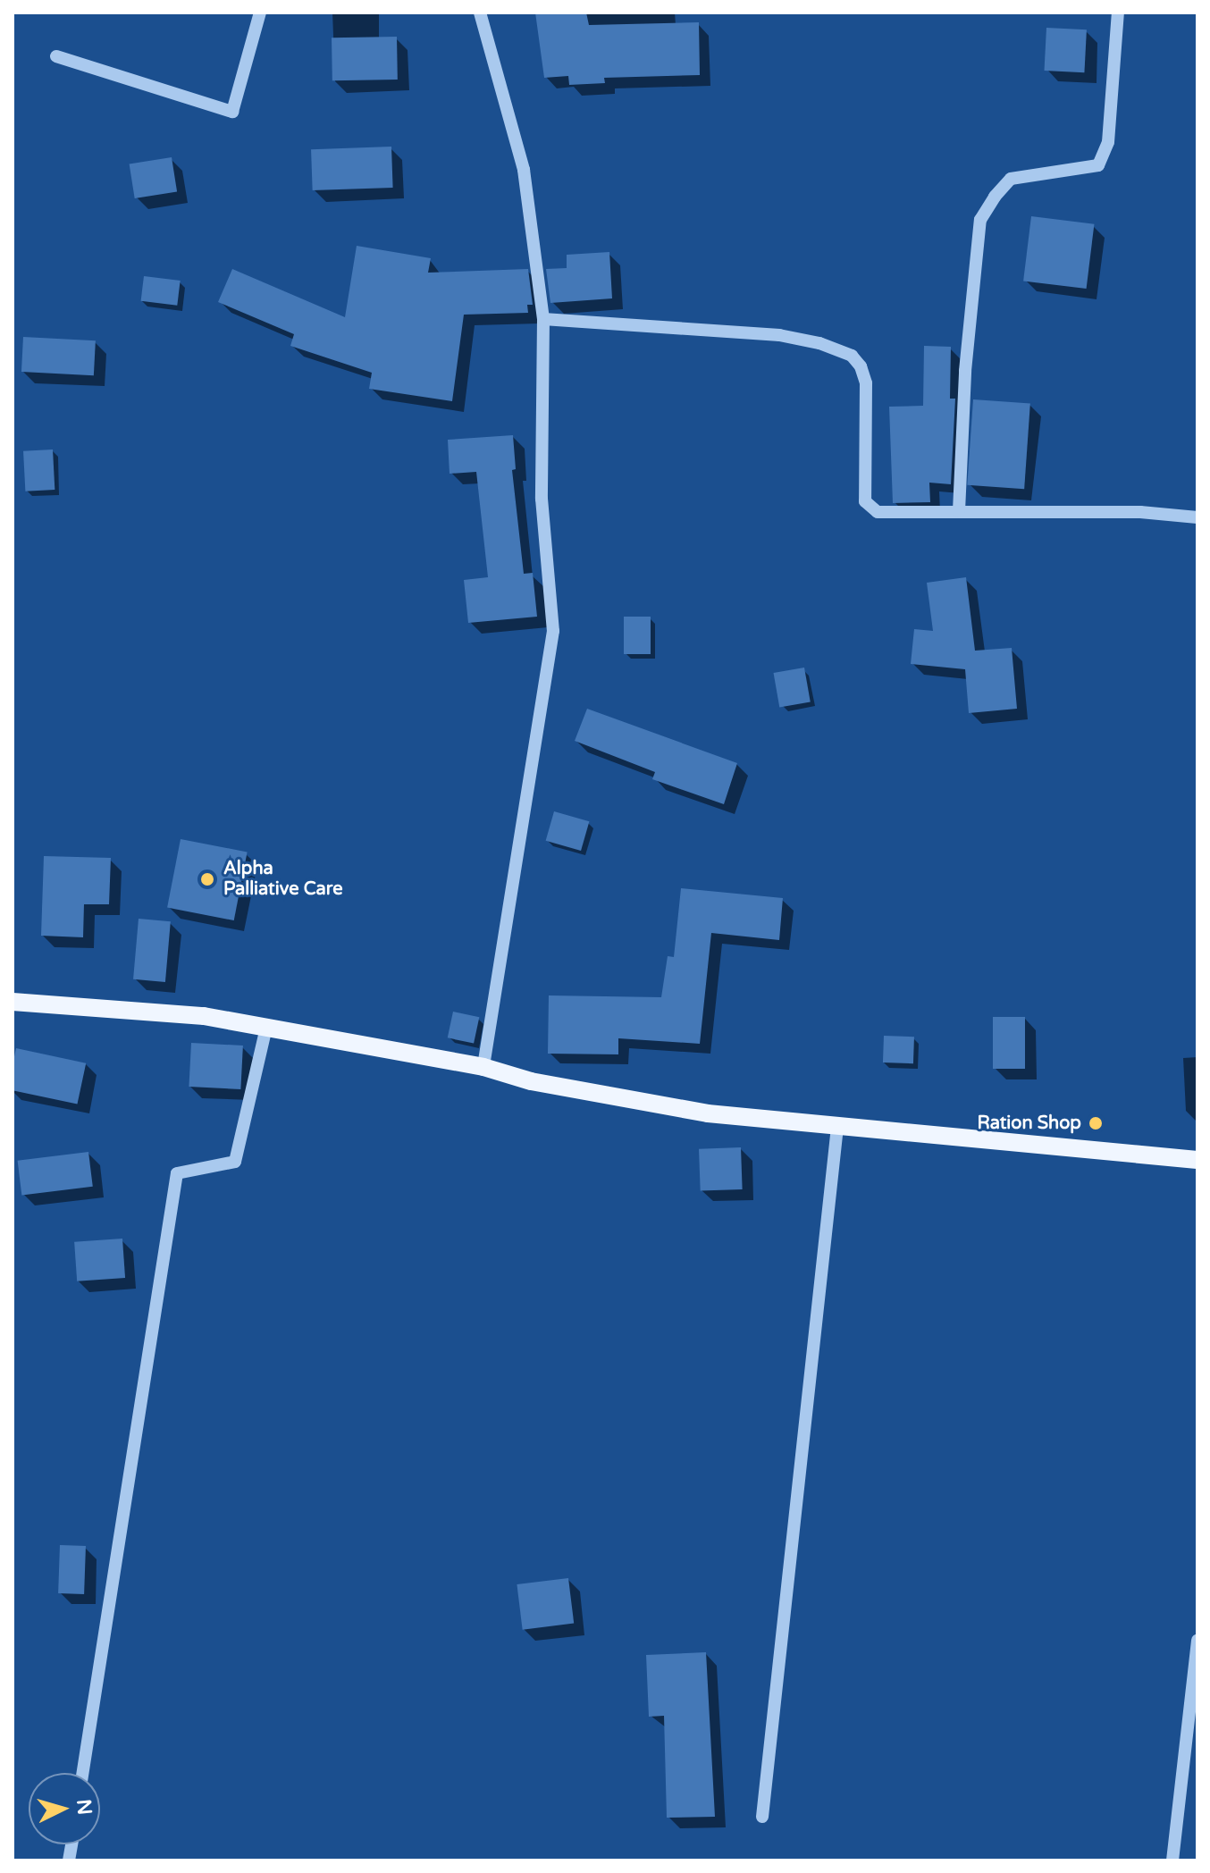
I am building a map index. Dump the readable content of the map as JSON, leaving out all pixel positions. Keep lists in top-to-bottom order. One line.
{"places":["Alpha Palliative Care","Ration Shop"],"north":"right"}
